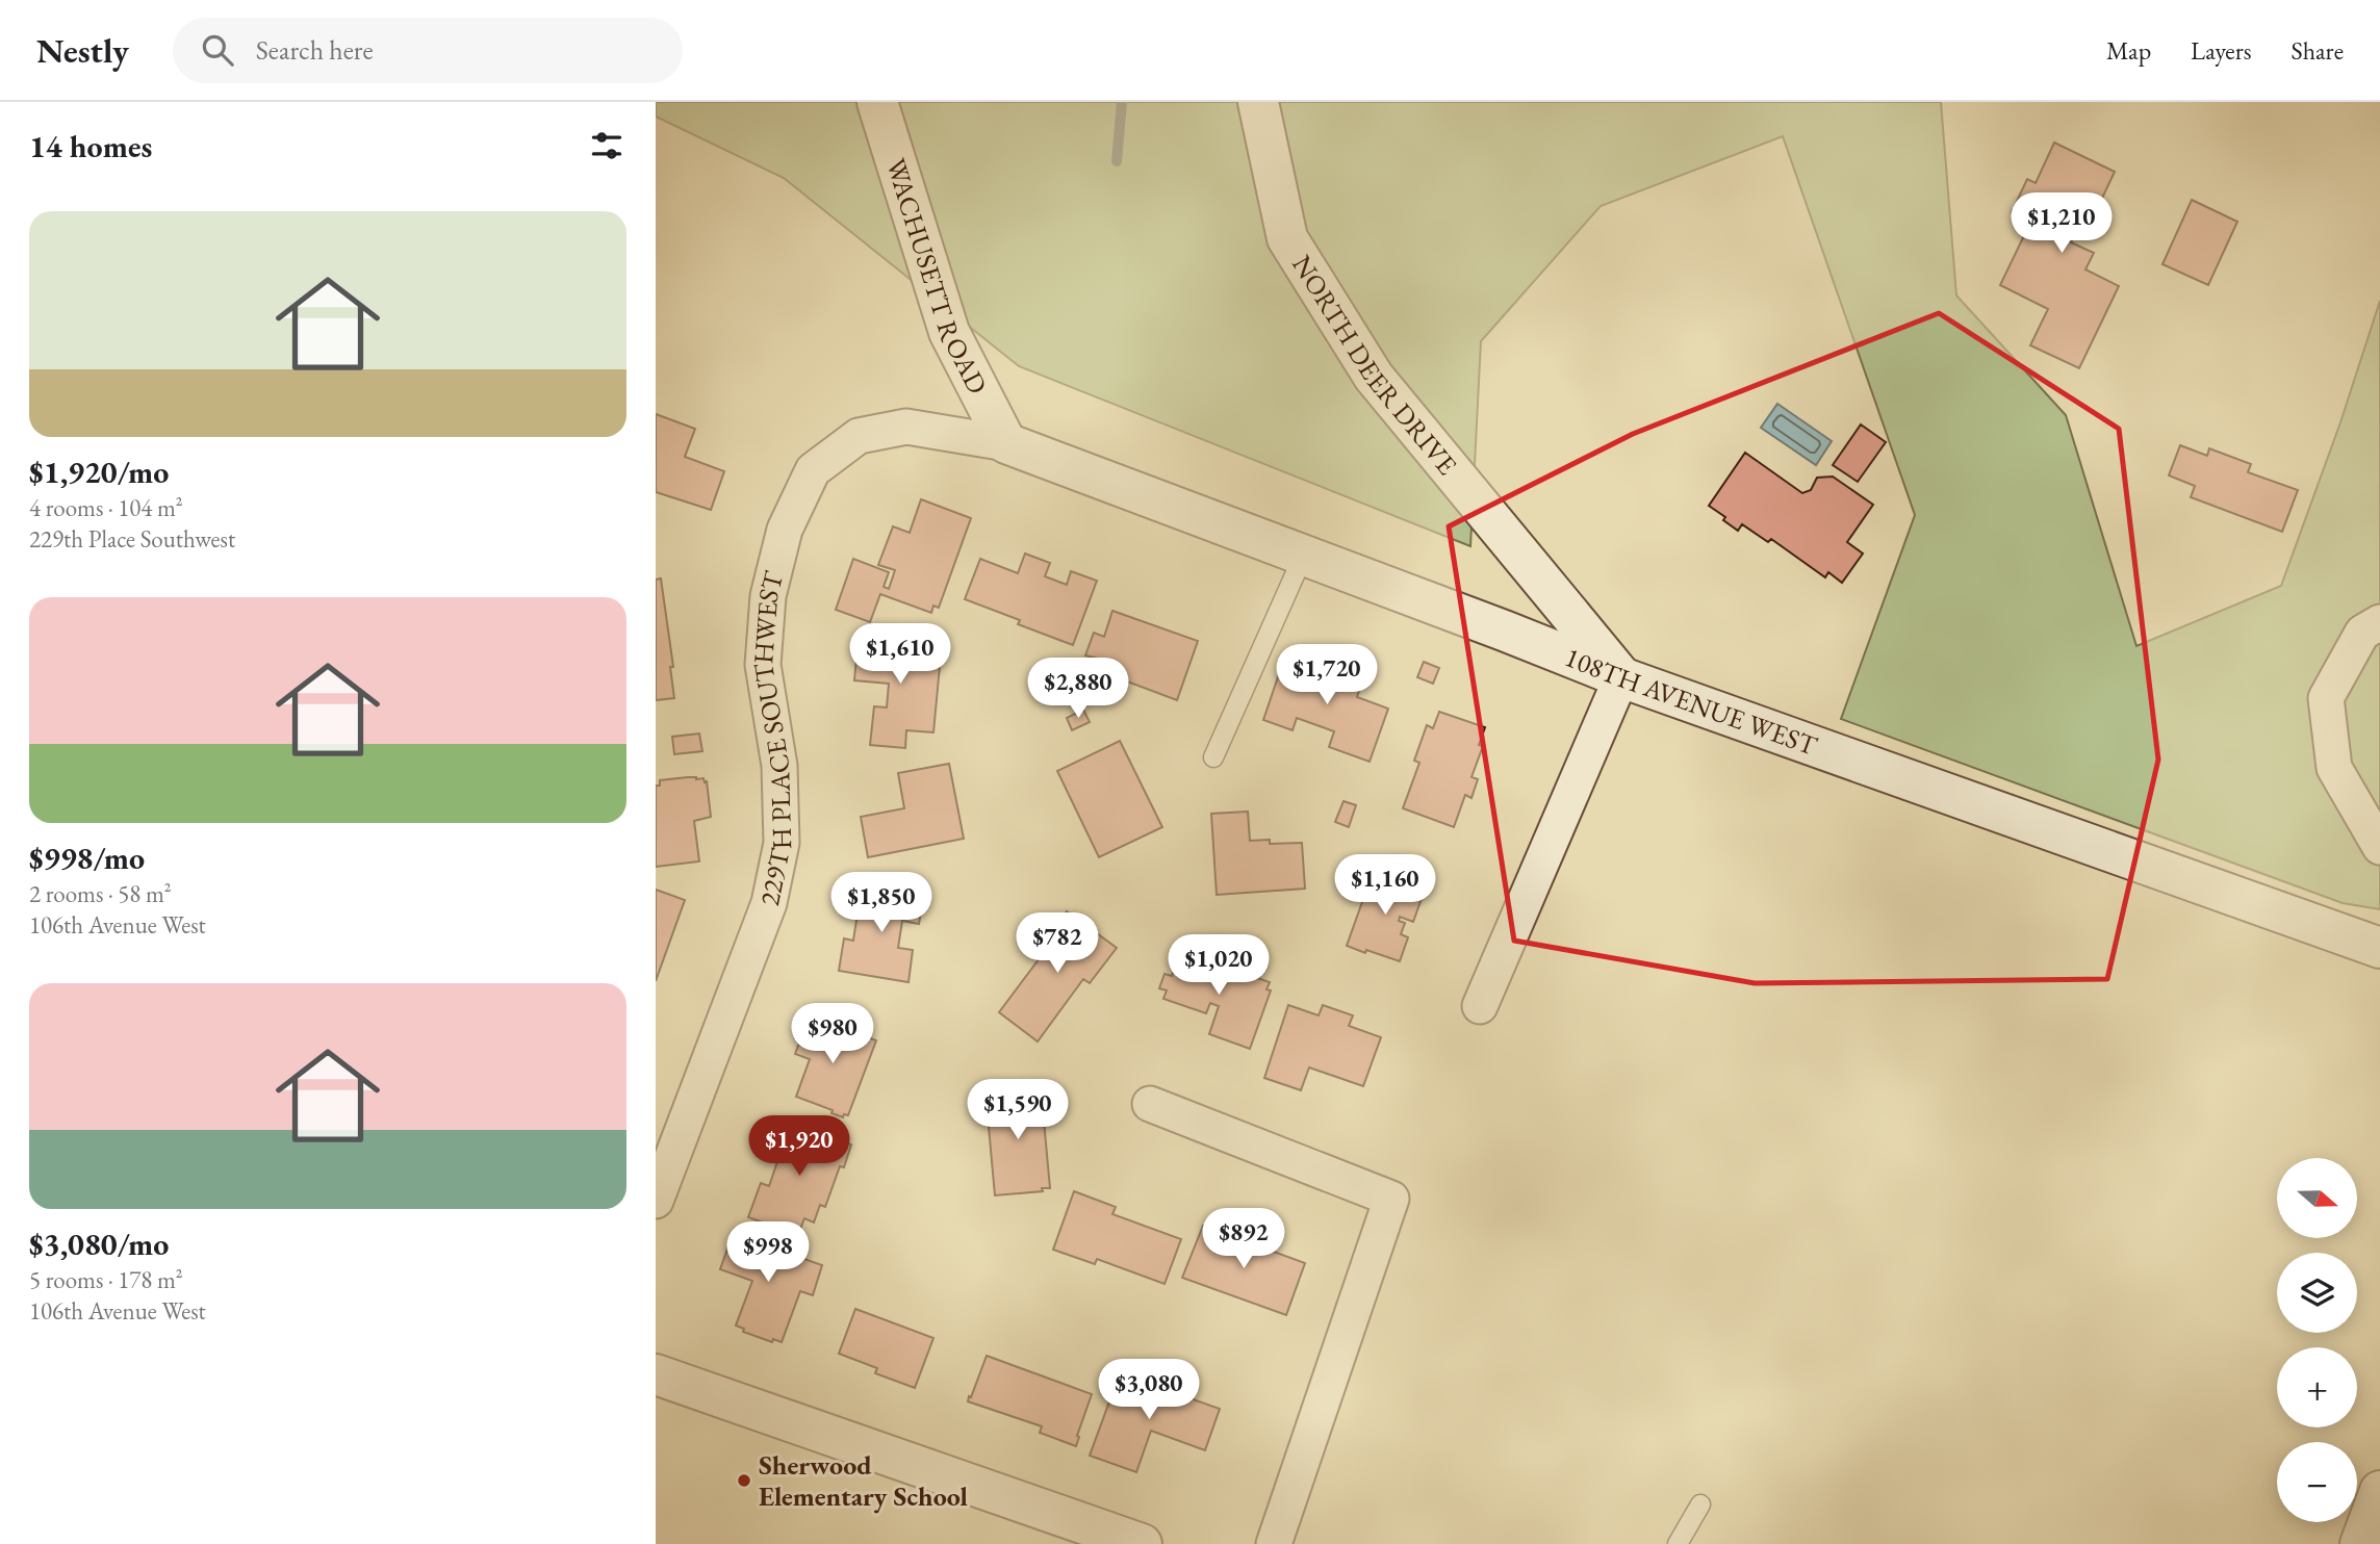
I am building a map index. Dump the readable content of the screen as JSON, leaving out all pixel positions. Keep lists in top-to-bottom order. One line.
{"streets":{"street":["WACHUSETT ROAD","NORTH DEER DRIVE","108TH AVENUE WEST","229TH PLACE SOUTHWEST"]},"crossings":[["WACHUSETT ROAD","108TH AVENUE WEST"],["WACHUSETT ROAD","229TH PLACE SOUTHWEST"],["NORTH DEER DRIVE","108TH AVENUE WEST"],["108TH AVENUE WEST","229TH PLACE SOUTHWEST"]],"places":["Sherwood Elementary School"],"north":"right","page":{"header":"Nestly","search":"Search here","nav":["Map","Layers","Share"],"heading":"14 homes","list":[{"name":"$1,920/mo","note":"4 rooms · 104 m² · 229th Place Southwest"},{"name":"$998/mo","note":"2 rooms · 58 m² · 106th Avenue West"},{"name":"$3,080/mo","note":"5 rooms · 178 m² · 106th Avenue West"}],"price":["$1,210","$1,610","$1,720","$2,880","$1,160","$1,850","$782","$1,020","$980","$1,590","$1,920","$892","$998","$3,080"],"map_buttons":["+","−"]}}
